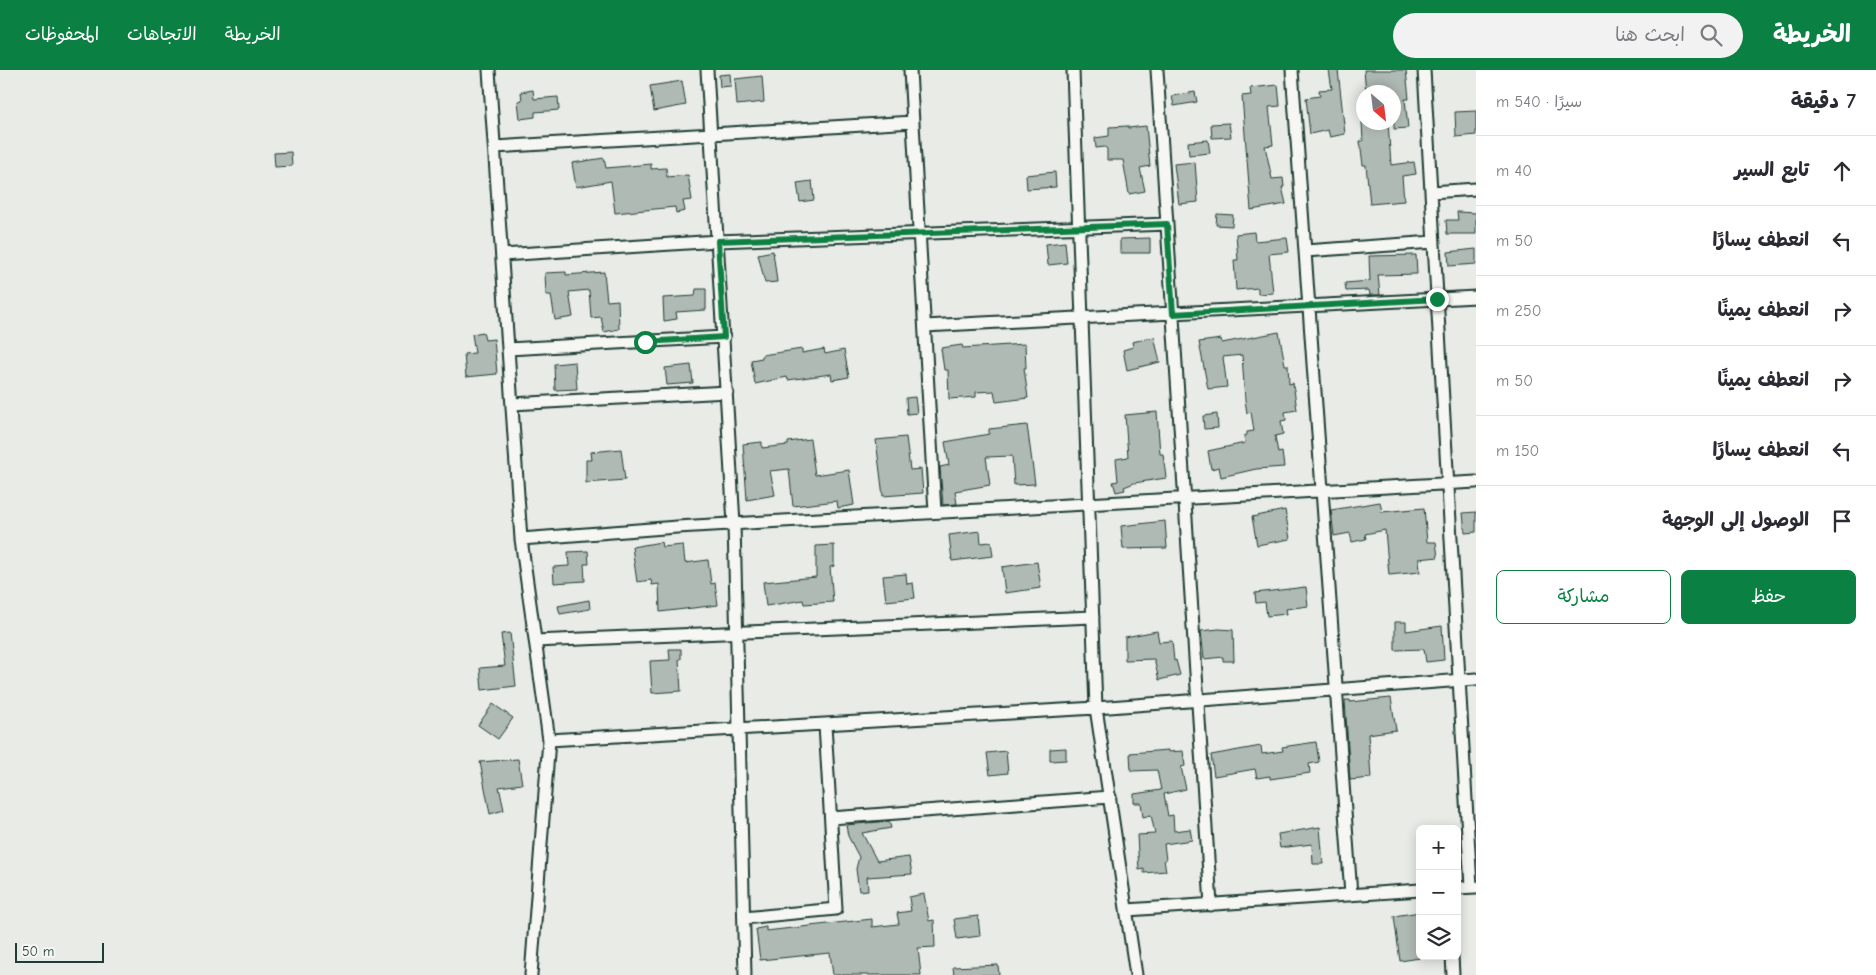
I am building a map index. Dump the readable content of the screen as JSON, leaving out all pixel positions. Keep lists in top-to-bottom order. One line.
{"scale_bar":"50 m","north":"bottom right","page":{"header":"الخريطة","search":"ابحث هنا","nav":["الخريطة","الاتجاهات","المحفوظات"],"heading":["7 دقيقة","سيرًا · 540 m"],"list":[["تابع السير","40 m"],["انعطف يسارًا","50 m"],["انعطف يمينًا","250 m"],["انعطف يمينًا","50 m"],["انعطف يسارًا","150 m"],"الوصول إلى الوجهة"],"buttons":["حفظ","مشاركة"],"map_buttons":["+","−"],"scale":"50 m"}}
